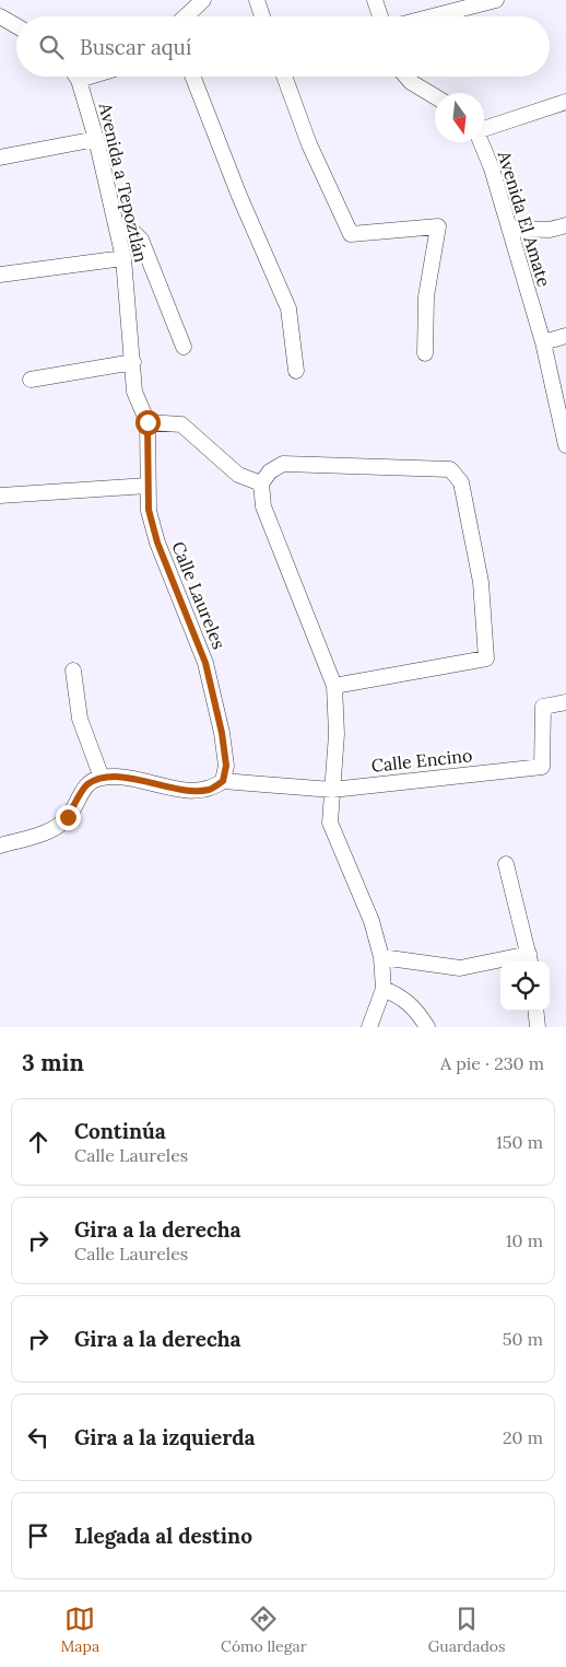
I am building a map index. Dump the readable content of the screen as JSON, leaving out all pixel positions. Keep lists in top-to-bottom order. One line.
{"streets":{"street":["Avenida a Tepoztlán","Avenida El Amate","Calle Laureles","Calle Encino"]},"crossings":[["Avenida a Tepoztlán","Calle Laureles"],["Calle Laureles","Calle Encino"]],"north":"bottom","page":{"search":"Buscar aquí","heading":["3 min","A pie · 230 m"],"list":[["Continúa","Calle Laureles","150 m"],["Gira a la derecha","Calle Laureles","10 m"],["Gira a la derecha","50 m"],["Gira a la izquierda","20 m"],"Llegada al destino"],"nav":["Mapa","Cómo llegar","Guardados"]}}
